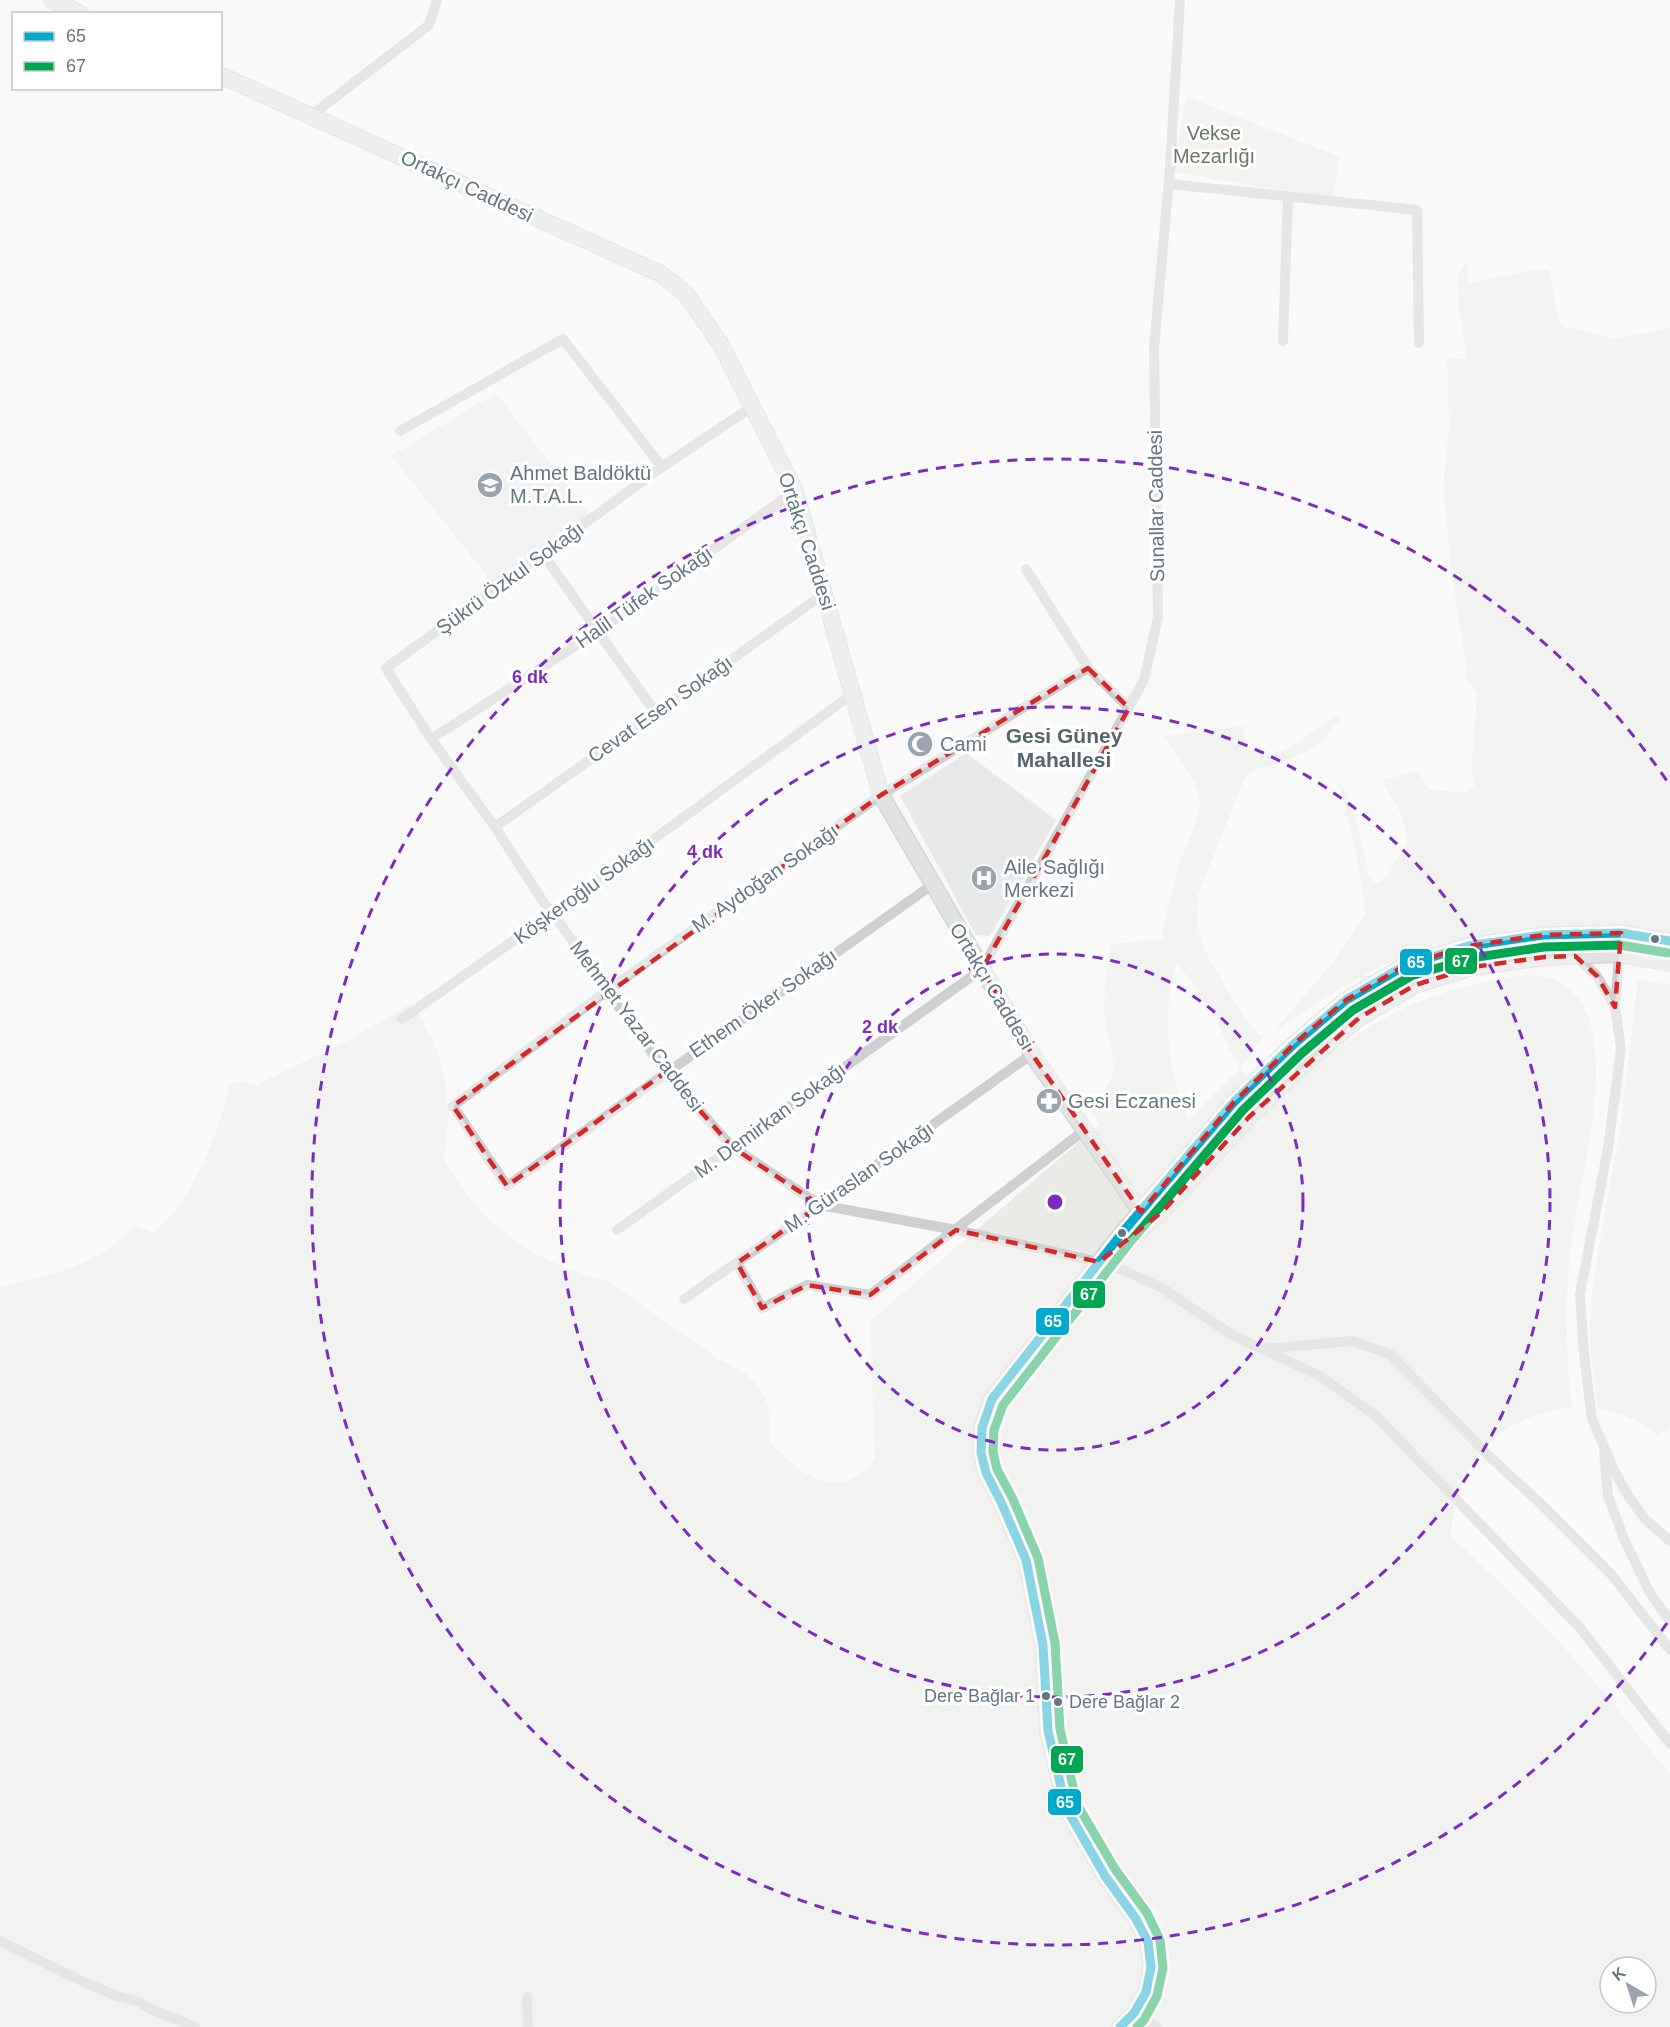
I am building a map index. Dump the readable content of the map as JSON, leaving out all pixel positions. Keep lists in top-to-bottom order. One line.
{"streets":{"street":["Ortakçı Caddesi","Sunallar Caddesi","Şükrü Özkul Sokağı","Halil Tüfek Sokağı","Cevat Esen Sokağı","M. Aydoğan Sokağı","Köşkeroğlu Sokağı","Ethem Öker Sokağı","Mehmet Yazar Caddesi","M. Demirkan Sokağı","M. Güraslan Sokağı"]},"crossings":[["Ortakçı Caddesi","Sunallar Caddesi"],["Ortakçı Caddesi","Şükrü Özkul Sokağı"],["Ortakçı Caddesi","Halil Tüfek Sokağı"],["Ortakçı Caddesi","Cevat Esen Sokağı"],["Ortakçı Caddesi","M. Aydoğan Sokağı"],["Ortakçı Caddesi","Köşkeroğlu Sokağı"],["Ortakçı Caddesi","Ethem Öker Sokağı"],["Ortakçı Caddesi","M. Demirkan Sokağı"],["Ortakçı Caddesi","M. Güraslan Sokağı"],["Sunallar Caddesi","M. Demirkan Sokağı"],["Şükrü Özkul Sokağı","Mehmet Yazar Caddesi"],["Halil Tüfek Sokağı","Mehmet Yazar Caddesi"],["Cevat Esen Sokağı","Mehmet Yazar Caddesi"],["M. Aydoğan Sokağı","Ethem Öker Sokağı"],["M. Aydoğan Sokağı","Mehmet Yazar Caddesi"],["Köşkeroğlu Sokağı","Mehmet Yazar Caddesi"],["Ethem Öker Sokağı","Mehmet Yazar Caddesi"],["Mehmet Yazar Caddesi","M. Demirkan Sokağı"],["Mehmet Yazar Caddesi","M. Güraslan Sokağı"]],"districts":["Gesi Güney Mahallesi"],"parks":["Vekse Mezarlığı"],"places":{"school or university":["Ahmet Baldöktü M.T.A.L."],"mosque":["Cami"],"hospital":["Aile Sağlığı Merkezi"],"pharmacy":["Gesi Eczanesi"],"other":["Dere Bağlar 1","Dere Bağlar 2"]},"lines":["transit line 65","transit line 67"],"legend":["65","67"],"north":"top left","rings":["6 dk","4 dk","2 dk"]}
